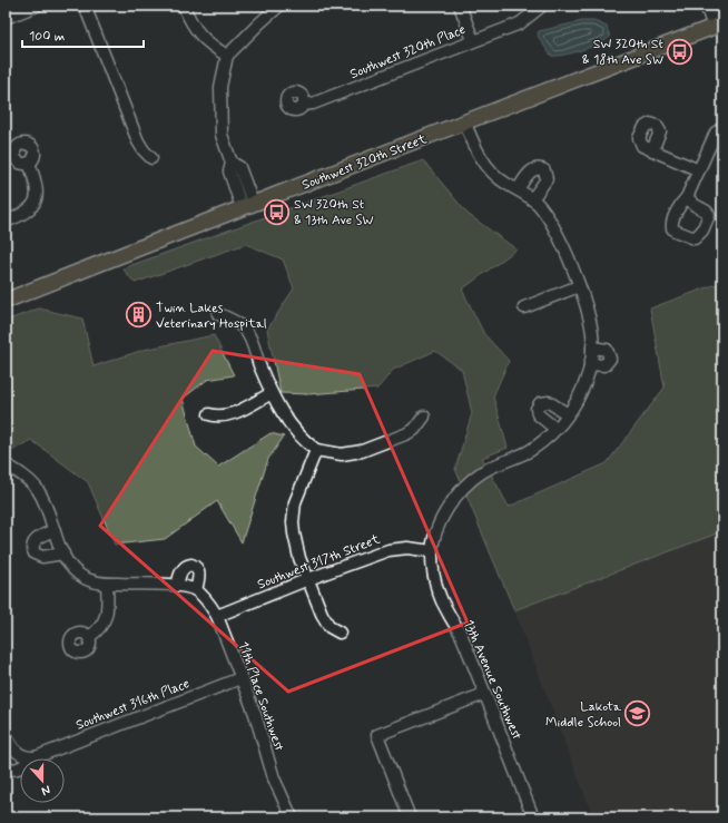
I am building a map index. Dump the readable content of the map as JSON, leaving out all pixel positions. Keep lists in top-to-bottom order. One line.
{"streets":{"main road":["Southwest 320th Street"],"street":["Southwest 320th Place","Southwest 317th Street","13th Avenue Southwest","11th Place Southwest","Southwest 316th Place"]},"crossings":[["Southwest 317th Street","13th Avenue Southwest"],["Southwest 317th Street","11th Place Southwest"],["11th Place Southwest","Southwest 316th Place"]],"places":{"bus stop":["SW 320th St & 18th Ave SW","SW 320th St & 13th Ave SW"],"building":["Twin Lakes Veterinary Hospital"],"school or university":["Lakota Middle School"]},"scale_bar":"100 m","north":"bottom"}
